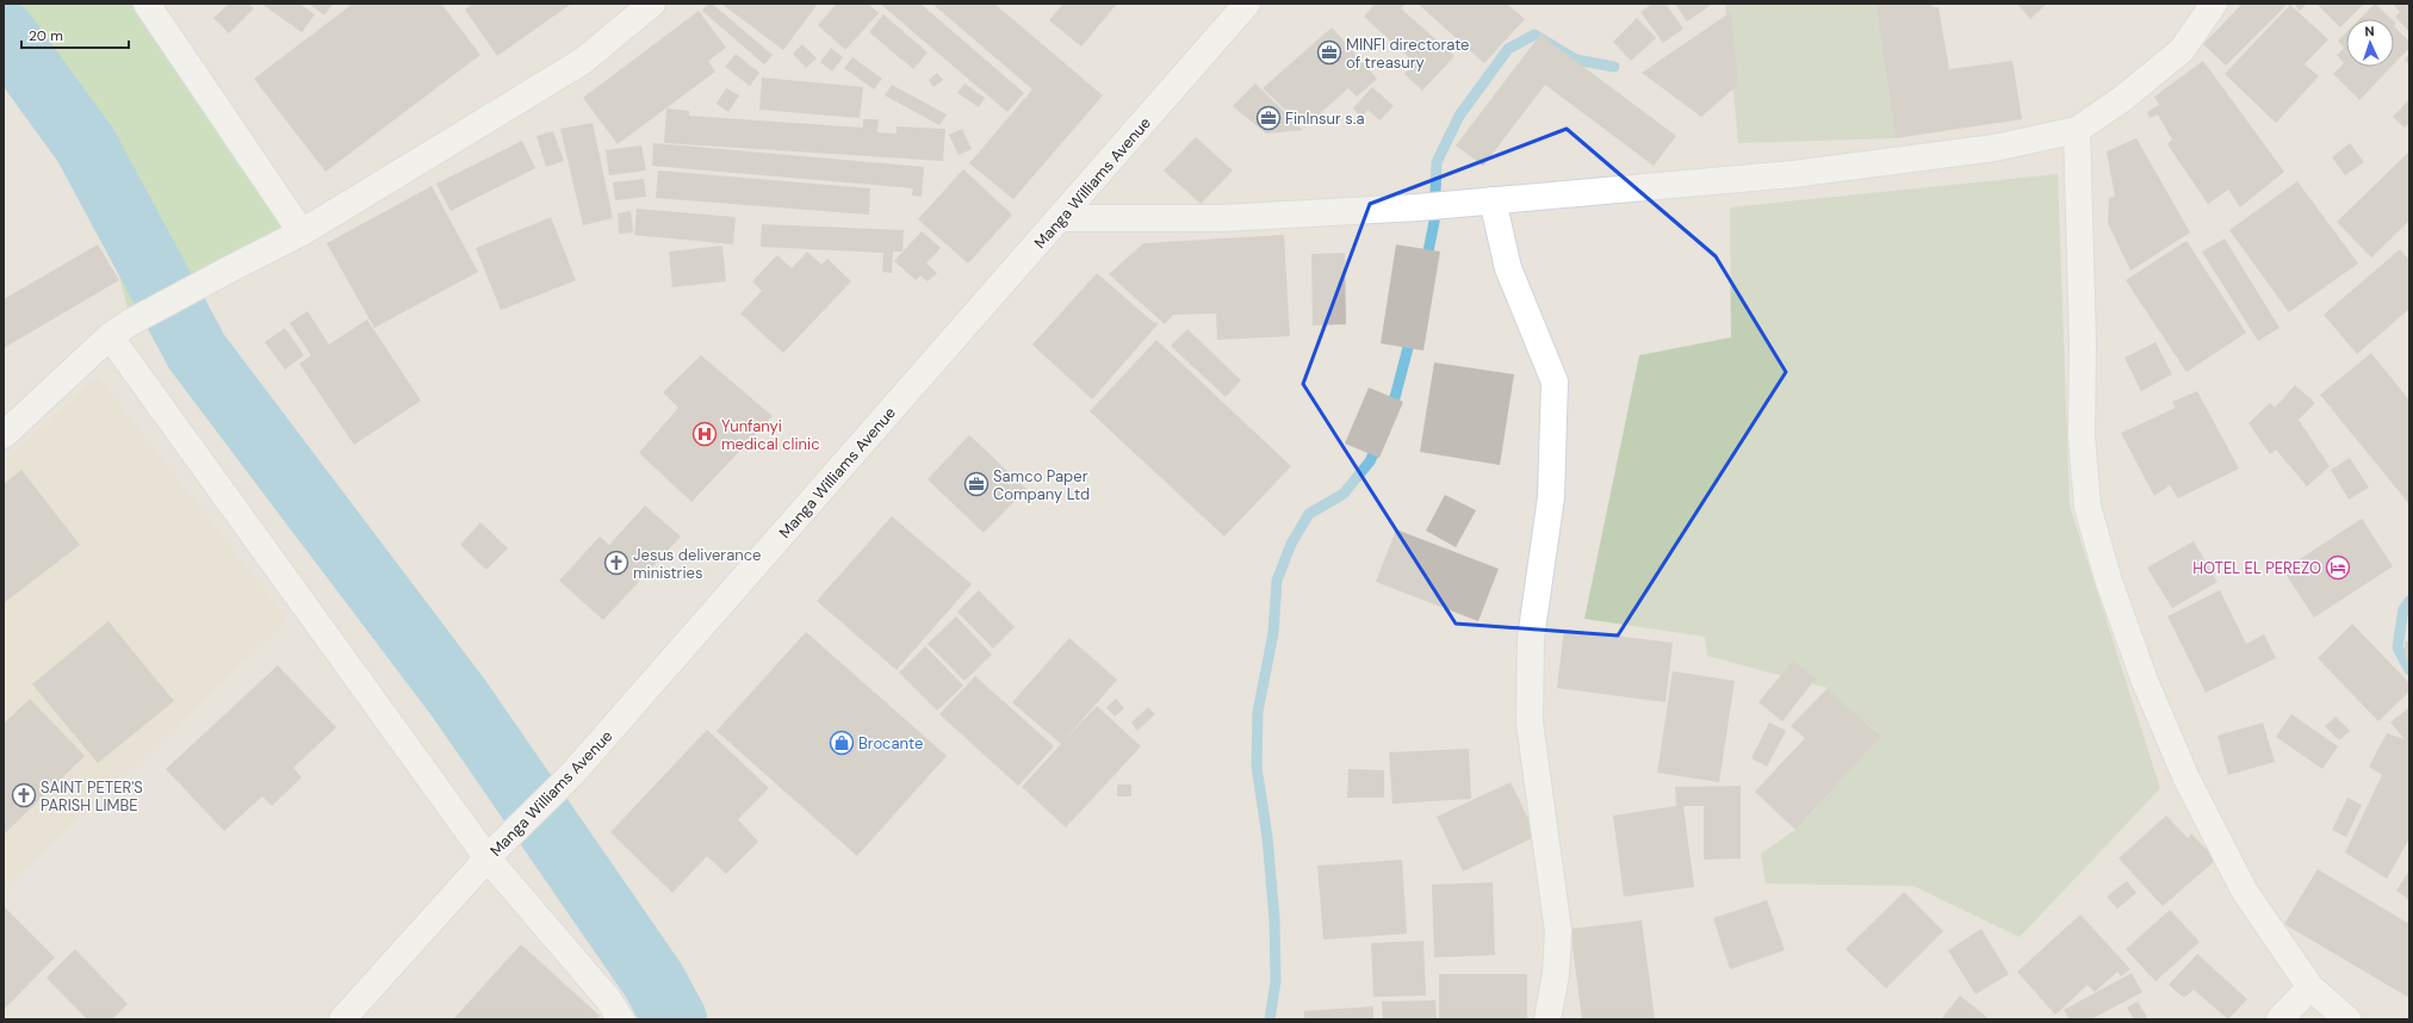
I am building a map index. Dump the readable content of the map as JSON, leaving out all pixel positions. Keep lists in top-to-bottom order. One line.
{"streets":{"street":["Manga Williams Avenue"]},"places":{"office":["MINFI directorate of treasury","FinInsur s.a","Samco Paper Company Ltd"],"hospital":["Yunfanyi medical clinic"],"church":["Jesus deliverance ministries","SAINT PETER'S PARISH LIMBE"],"hotel":["HOTEL EL PEREZO"],"shop":["Brocante"]},"scale_bar":"20 m","north":"top"}
